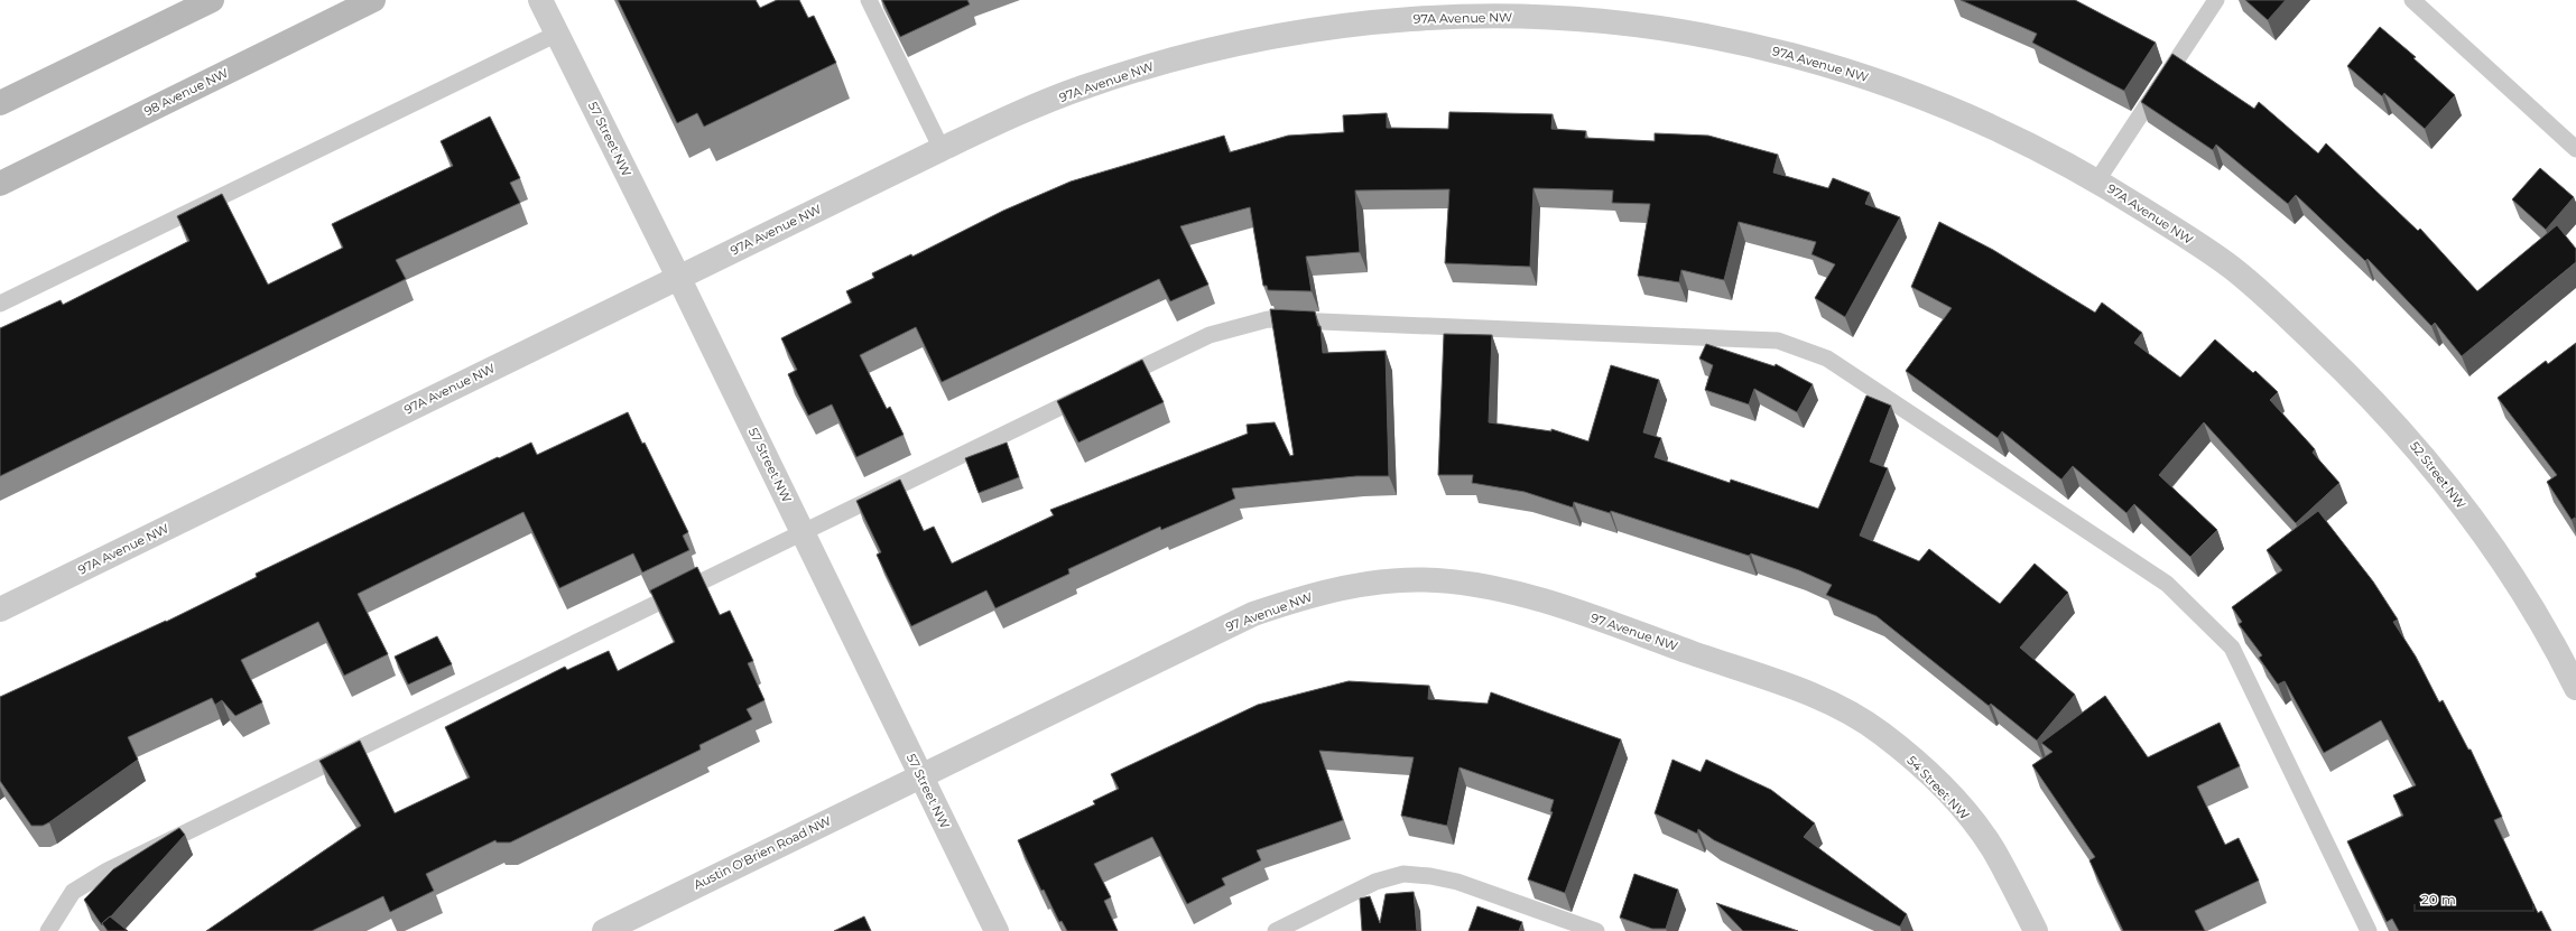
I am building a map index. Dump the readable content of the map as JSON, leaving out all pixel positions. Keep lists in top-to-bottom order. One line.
{"streets":{"main road":["98 Avenue NW"],"street":["97A Avenue NW","57 Street NW","52 Street NW","97 Avenue NW","54 Street NW","Austin O'Brien Road NW"]},"crossings":[["97A Avenue NW","57 Street NW"],["97A Avenue NW","52 Street NW"],["57 Street NW","97 Avenue NW"],["57 Street NW","Austin O'Brien Road NW"],["97 Avenue NW","54 Street NW"],["97 Avenue NW","Austin O'Brien Road NW"]],"scale_bar":"20 m"}
